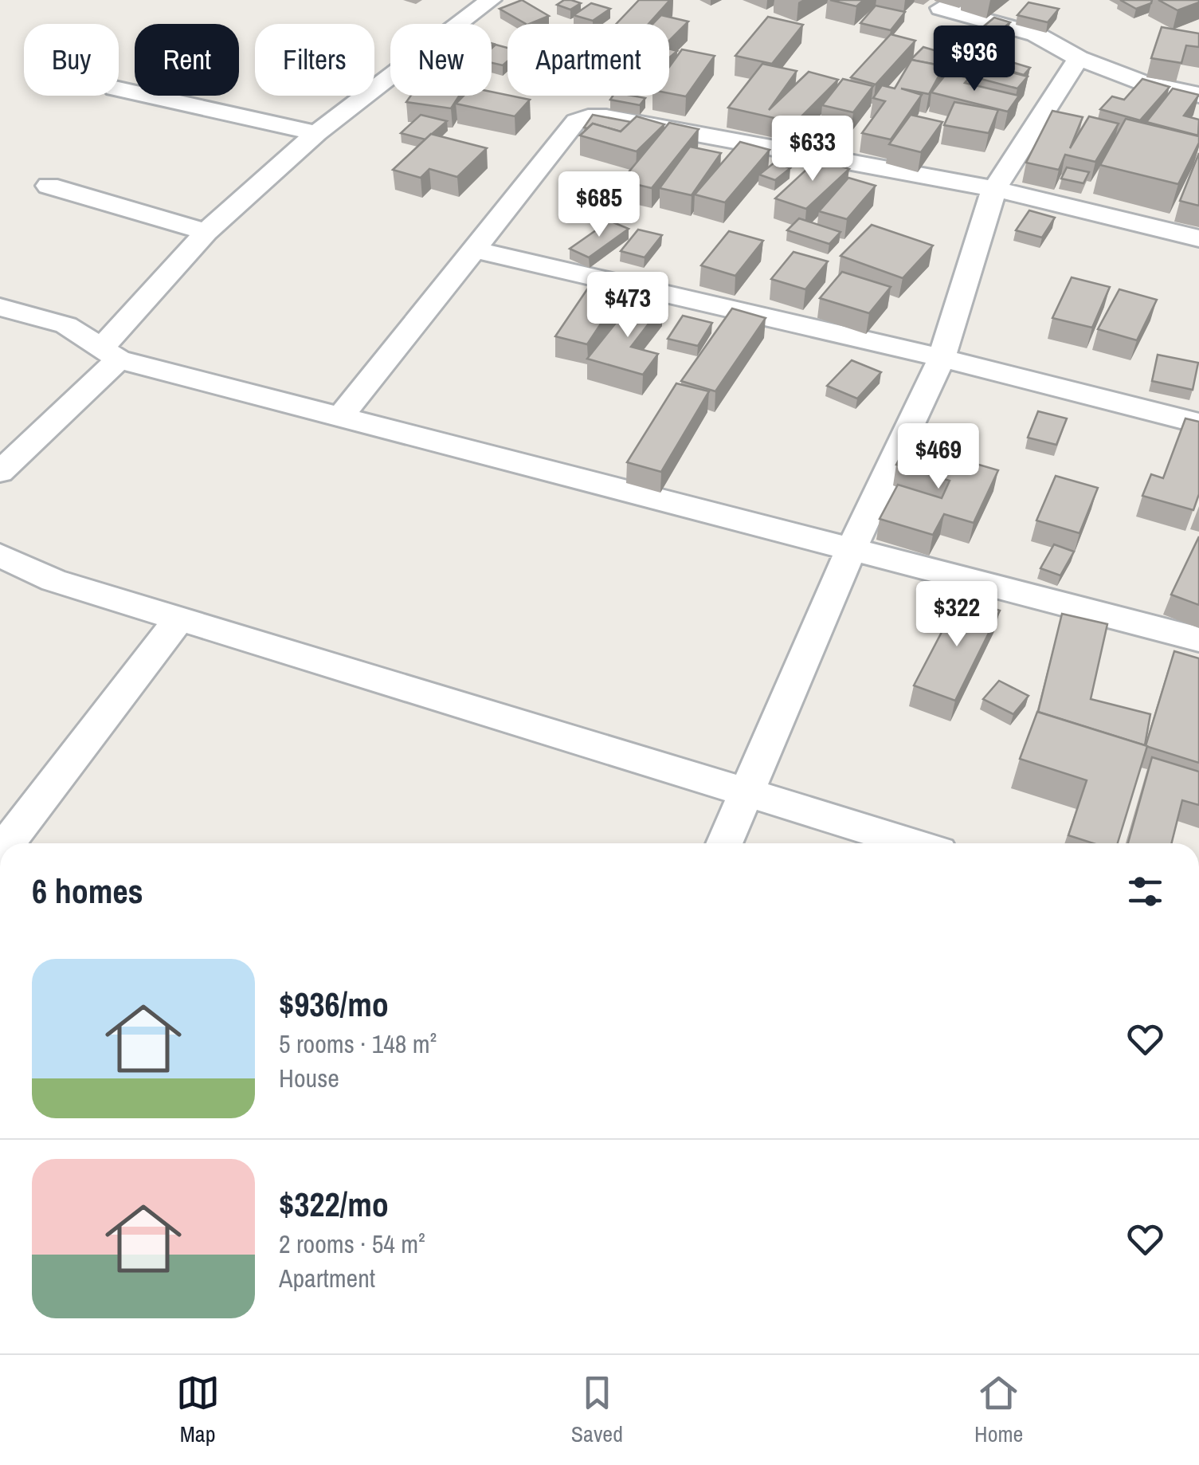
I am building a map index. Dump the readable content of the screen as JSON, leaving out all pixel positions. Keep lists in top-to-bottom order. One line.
{"page":{"chip":["Buy","Rent","Filters","New","Apartment"],"price":["$936","$633","$685","$473","$469","$322"],"heading":"6 homes","list":[{"name":"$936/mo","note":"5 rooms · 148 m² · House"},{"name":"$322/mo","note":"2 rooms · 54 m² · Apartment"}],"tabs":["Map","Saved","Home"]}}
